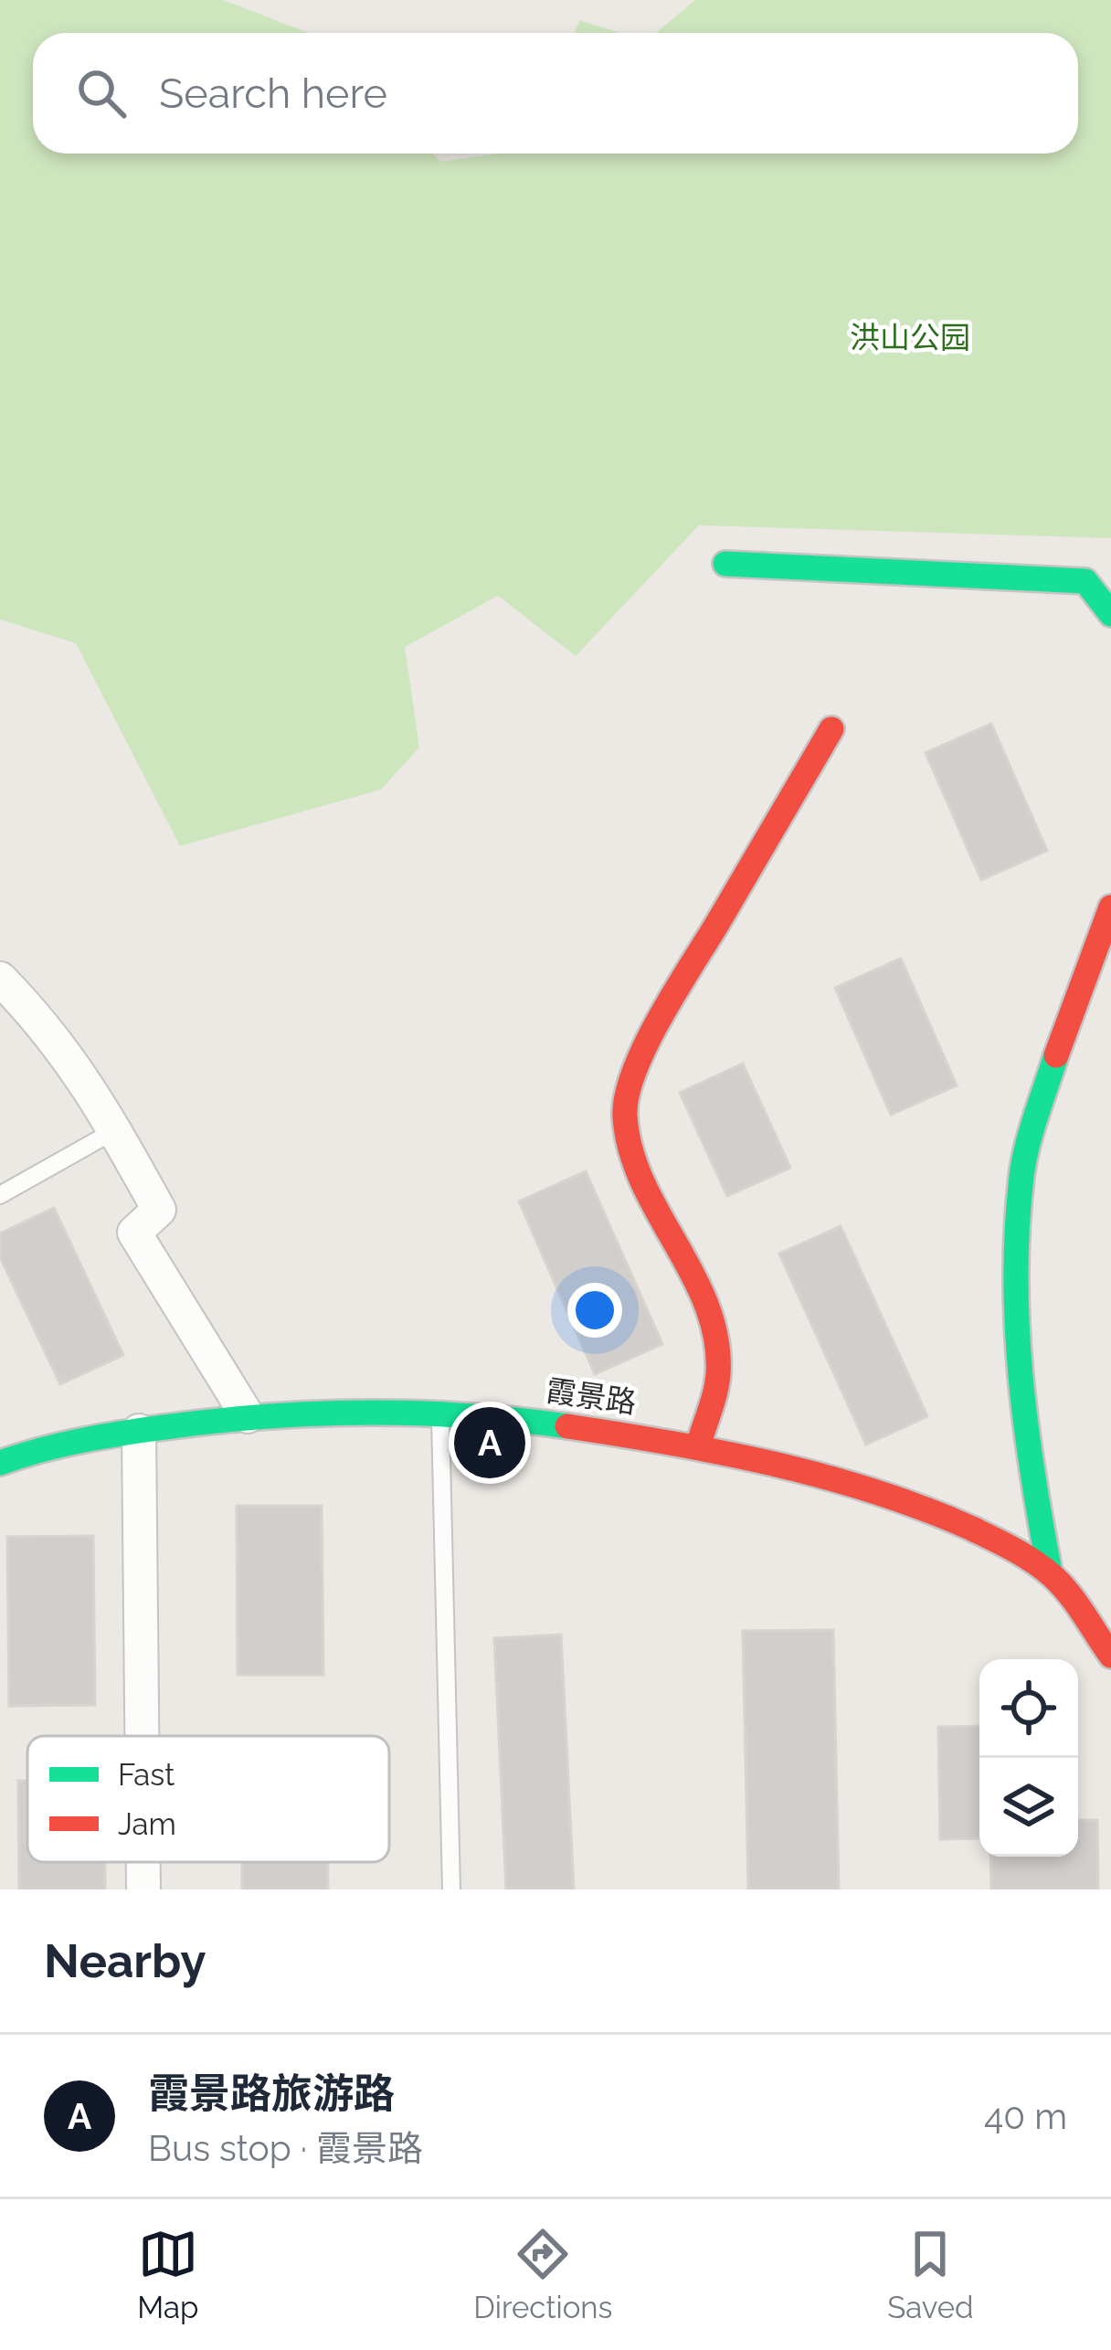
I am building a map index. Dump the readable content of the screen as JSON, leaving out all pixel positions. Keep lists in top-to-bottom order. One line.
{"streets":{"street":["霞景路"]},"parks":["洪山公园"],"legend":["Fast","Jam"],"page":{"search":"Search here","pins":"A","heading":"Nearby","list":[{"mark":"A","name":"霞景路旅游路","note":"Bus stop · 霞景路","value":"40 m"}],"nav":["Map","Directions","Saved"]}}
